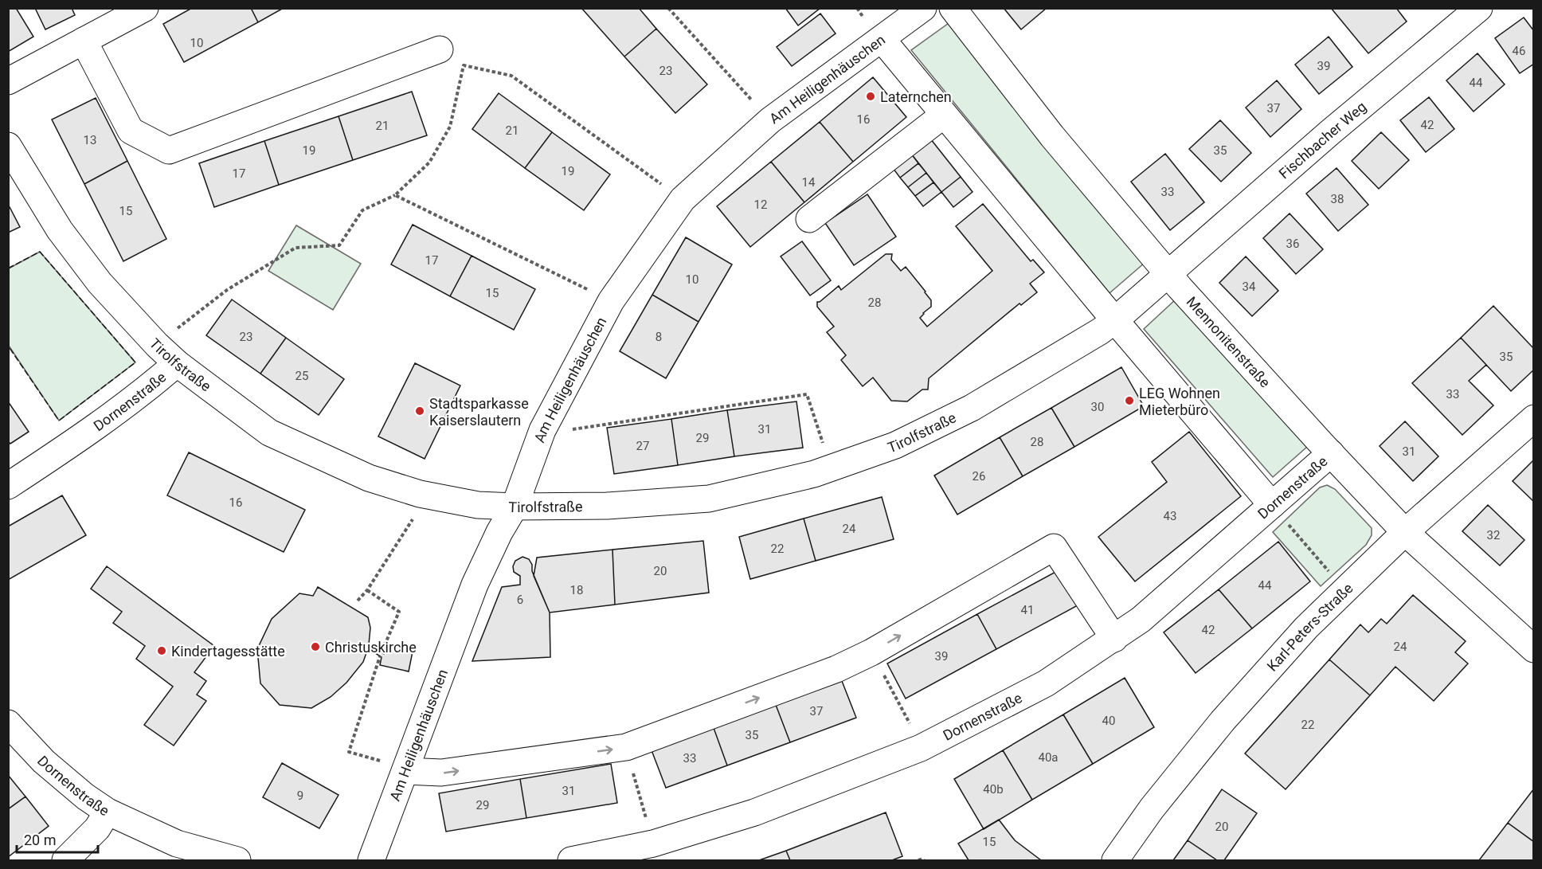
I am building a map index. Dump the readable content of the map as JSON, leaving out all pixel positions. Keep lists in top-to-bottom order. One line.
{"streets":{"street":["Am Heiligenhäuschen","Fischbacher Weg","Mennonitenstraße","Tirolfstraße","Dornenstraße","Karl-Peters-Straße"]},"crossings":[["Am Heiligenhäuschen","Tirolfstraße"],["Fischbacher Weg","Mennonitenstraße"],["Fischbacher Weg","Tirolfstraße"],["Mennonitenstraße","Tirolfstraße"],["Mennonitenstraße","Dornenstraße"],["Mennonitenstraße","Karl-Peters-Straße"],["Tirolfstraße","Dornenstraße"]],"places":["Laternchen","LEG Wohnen Mieterbüro","Stadtsparkasse Kaiserslautern","Christuskirche","Kindertagesstätte"],"house_numbers":["10","46","39","23","44","37","16","42","21","21","13","19","35","19","17","14","33","38","12","15","36","17","10","34","15","28","23","8","35","25","33","30","31","29","28","27","31","26","16","43","24","32","22","20","44","18","6","41","42","24","39","37","40","22","35","40a","33","40b","31","9","29","20","15"],"scale_bar":"20 m"}
